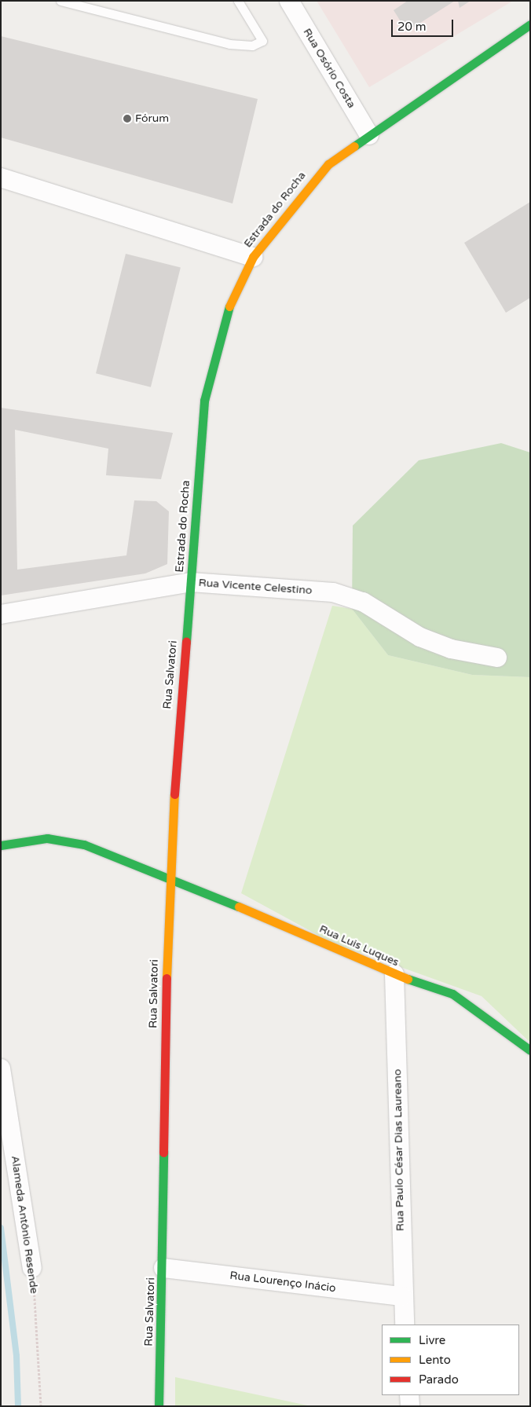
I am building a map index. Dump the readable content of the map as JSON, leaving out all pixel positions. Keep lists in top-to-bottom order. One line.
{"streets":{"street":["Rua Osório Costa","Estrada do Rocha","Rua Vicente Celestino","Rua Salvatori","Rua Luis Luques","Rua Paulo César Dias Laureano","Alameda Antônio Resende","Rua Lourenço Inácio"]},"crossings":[["Rua Osório Costa","Estrada do Rocha"],["Estrada do Rocha","Rua Vicente Celestino"],["Estrada do Rocha","Rua Salvatori"],["Rua Vicente Celestino","Rua Salvatori"],["Rua Salvatori","Rua Luis Luques"],["Rua Salvatori","Rua Lourenço Inácio"],["Rua Luis Luques","Rua Paulo César Dias Laureano"],["Rua Paulo César Dias Laureano","Rua Lourenço Inácio"]],"places":["Fórum"],"legend":["Livre","Lento","Parado"],"scale_bar":"20 m"}
